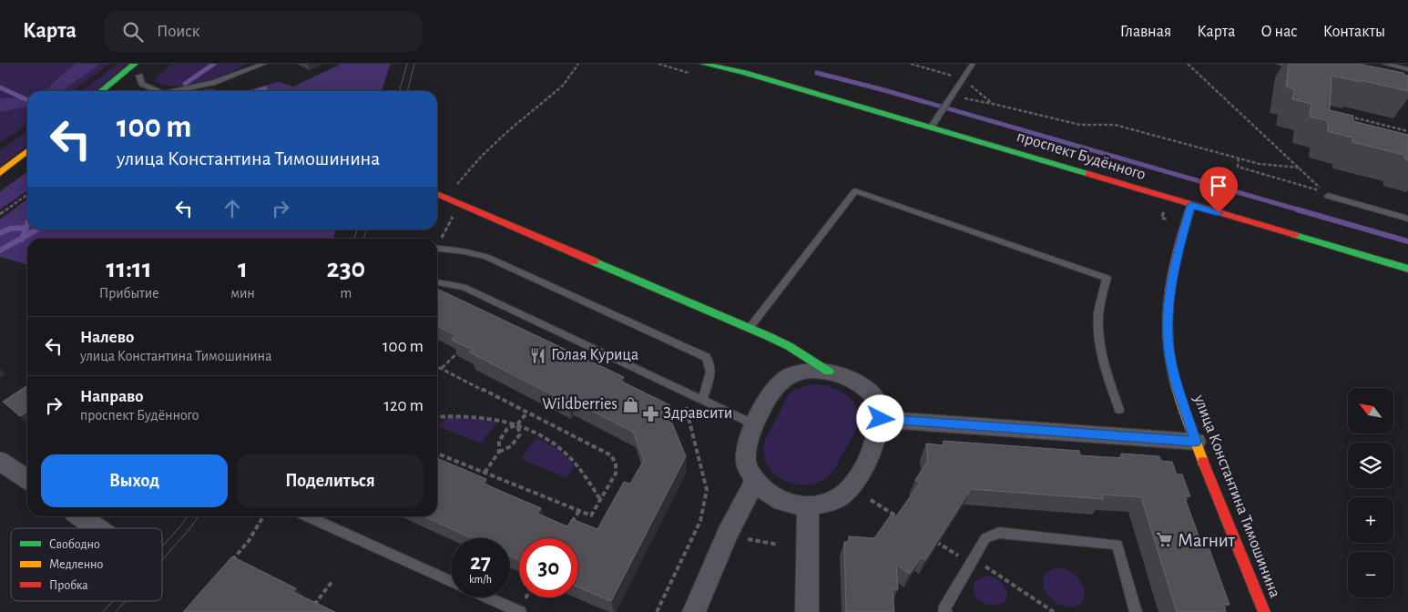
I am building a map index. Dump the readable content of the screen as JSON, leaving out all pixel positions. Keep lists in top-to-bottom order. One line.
{"streets":{"street":["проспект Будённого","улица Константина Тимошинина"]},"crossings":[["проспект Будённого","улица Константина Тимошинина"]],"places":{"restaurant":["Голая Курица"],"shop":["Wildberries"],"pharmacy":["Здравсити"],"supermarket":["Магнит"]},"legend":["Свободно","Медленно","Пробка"],"north":"top left","page":{"header":"Карта","search":"Поиск","nav":["Главная","Карта","О нас","Контакты"],"turn":["100 m","улица Константина Тимошинина"],"eta":["11:11","Прибытие","1","мин","230","m"],"list":[{"name":"Налево","note":"улица Константина Тимошинина","value":"100 m"},{"name":"Направо","note":"проспект Будённого","value":"120 m"}],"map_buttons":["+","−"],"buttons":["Выход","Поделиться"],"speed":"27 km/h","limit":"30"}}
